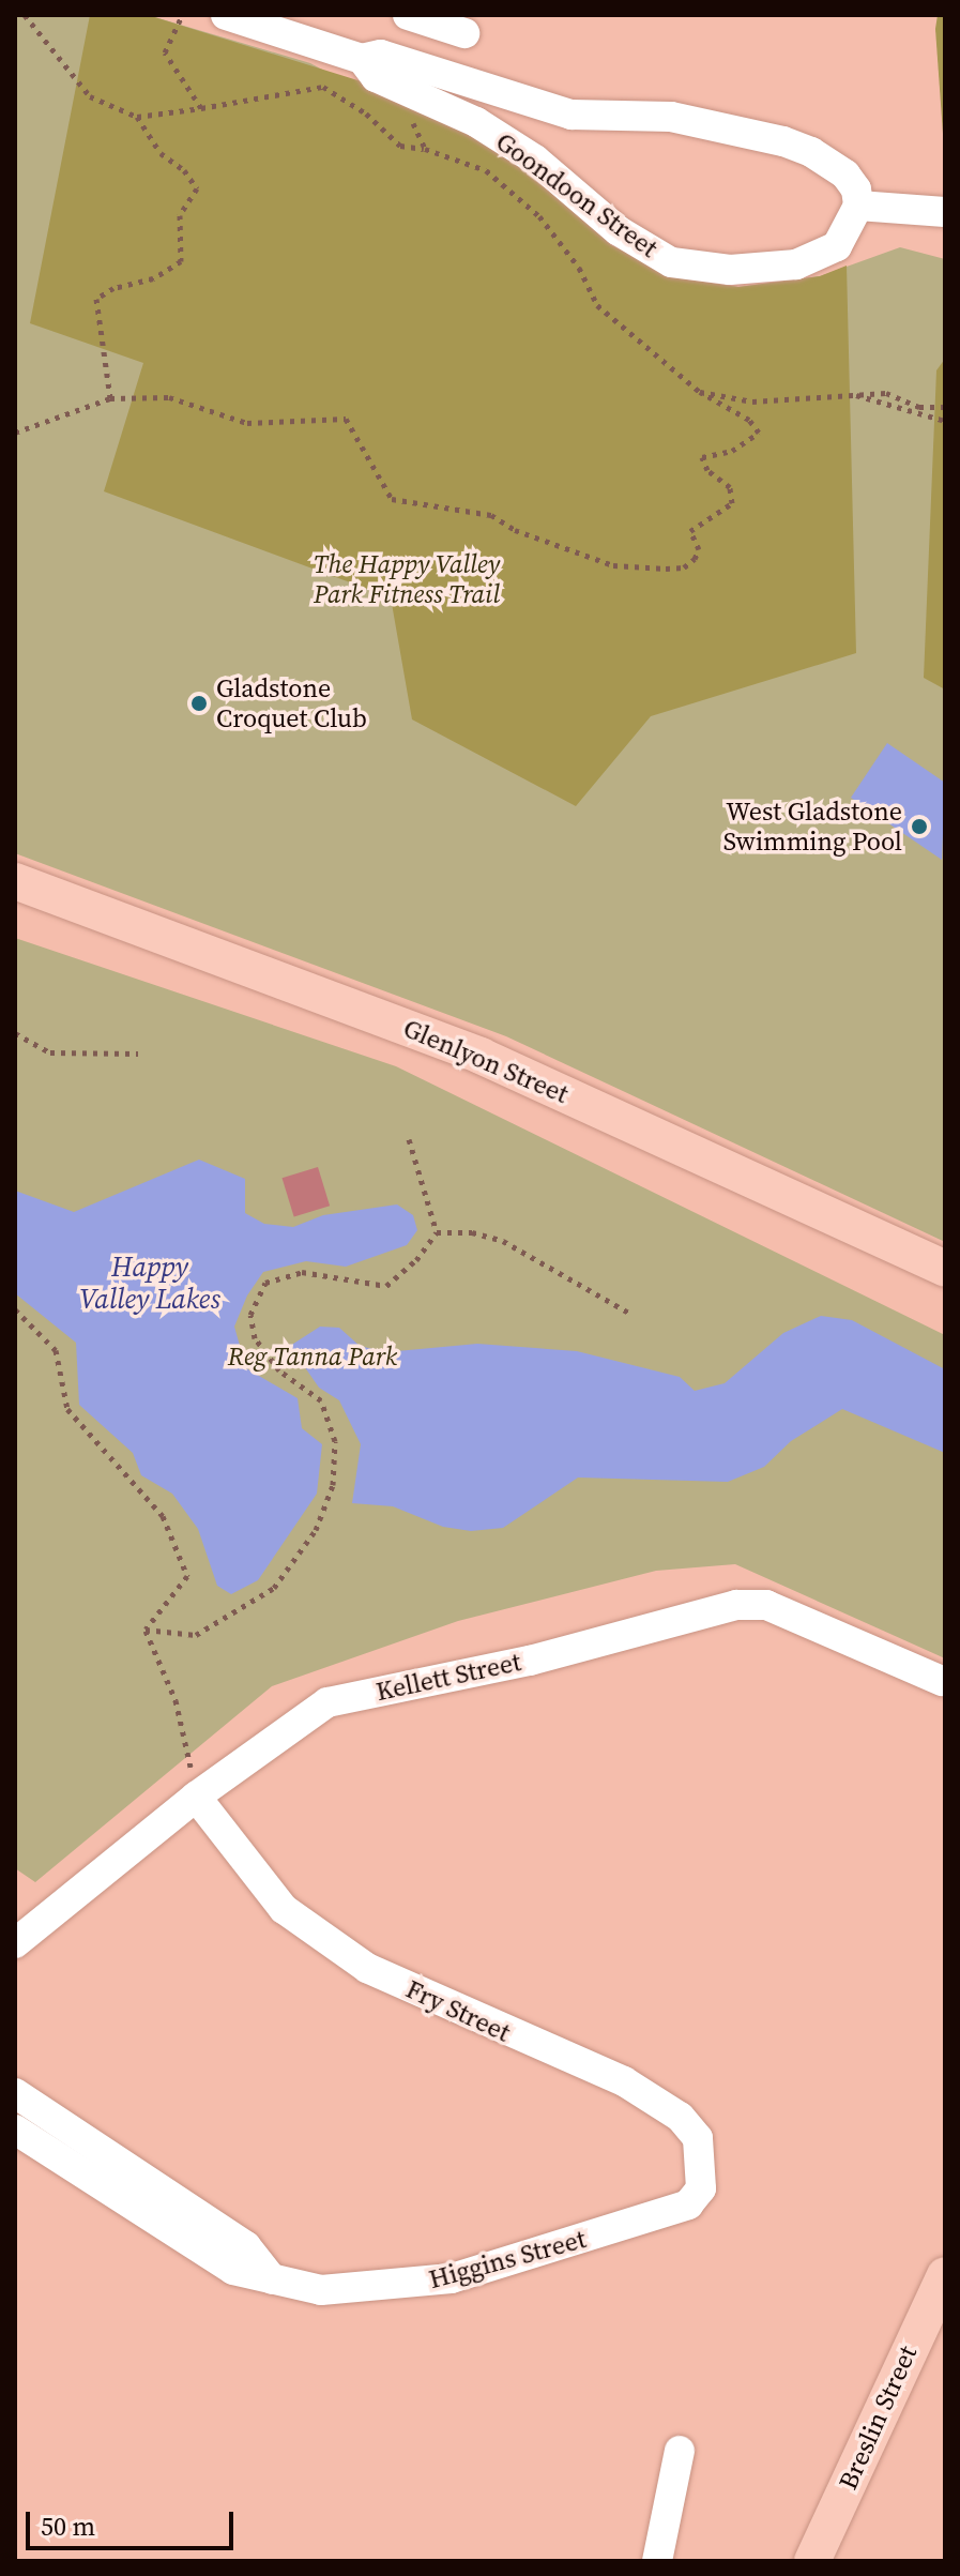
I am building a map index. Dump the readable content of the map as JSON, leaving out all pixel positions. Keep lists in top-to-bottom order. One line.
{"streets":{"main road":["Glenlyon Street","Breslin Street"],"street":["Goondoon Street","Kellett Street","Fry Street","Higgins Street"]},"crossings":[["Kellett Street","Fry Street"],["Fry Street","Higgins Street"]],"water":["Happy Valley Lakes"],"parks":["The Happy Valley Park Fitness Trail","Reg Tanna Park"],"places":["Gladstone Croquet Club","West Gladstone Swimming Pool"],"scale_bar":"50 m"}
